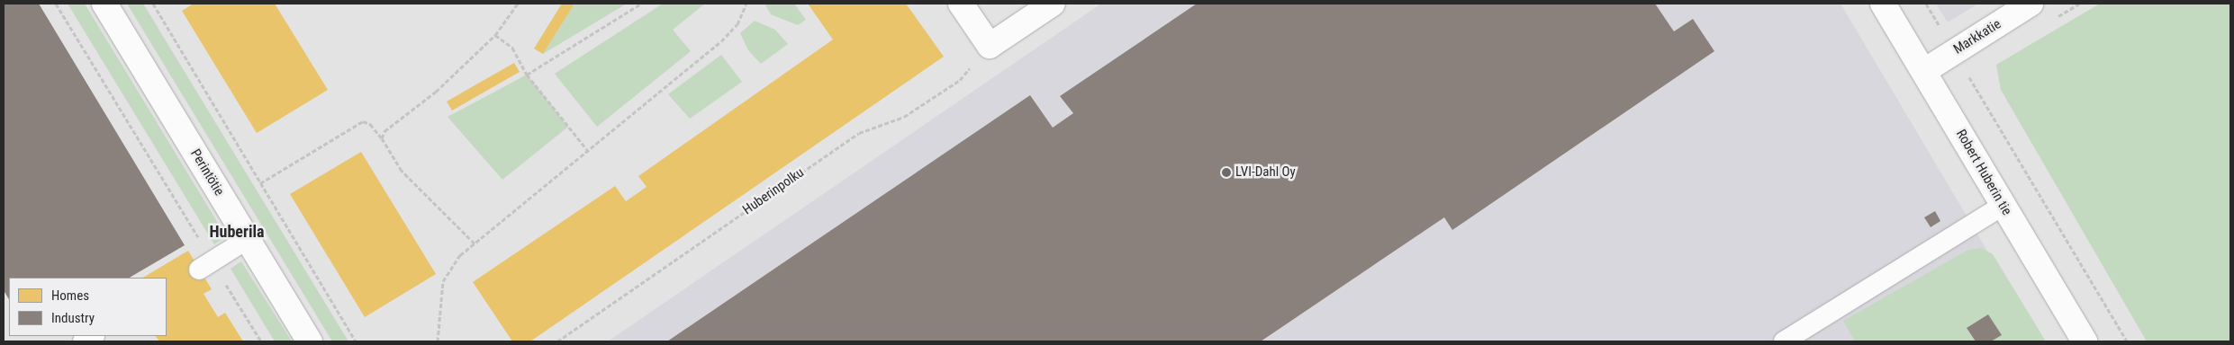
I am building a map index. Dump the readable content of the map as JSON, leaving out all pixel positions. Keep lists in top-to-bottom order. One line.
{"streets":{"street":["Markkatie","Perintötie","Robert Huberin tie"],"path":["Huberinpolku"]},"crossings":[["Markkatie","Robert Huberin tie"]],"districts":["Huberila"],"places":["LVI-Dahl Oy"],"legend":["Homes","Industry"]}
